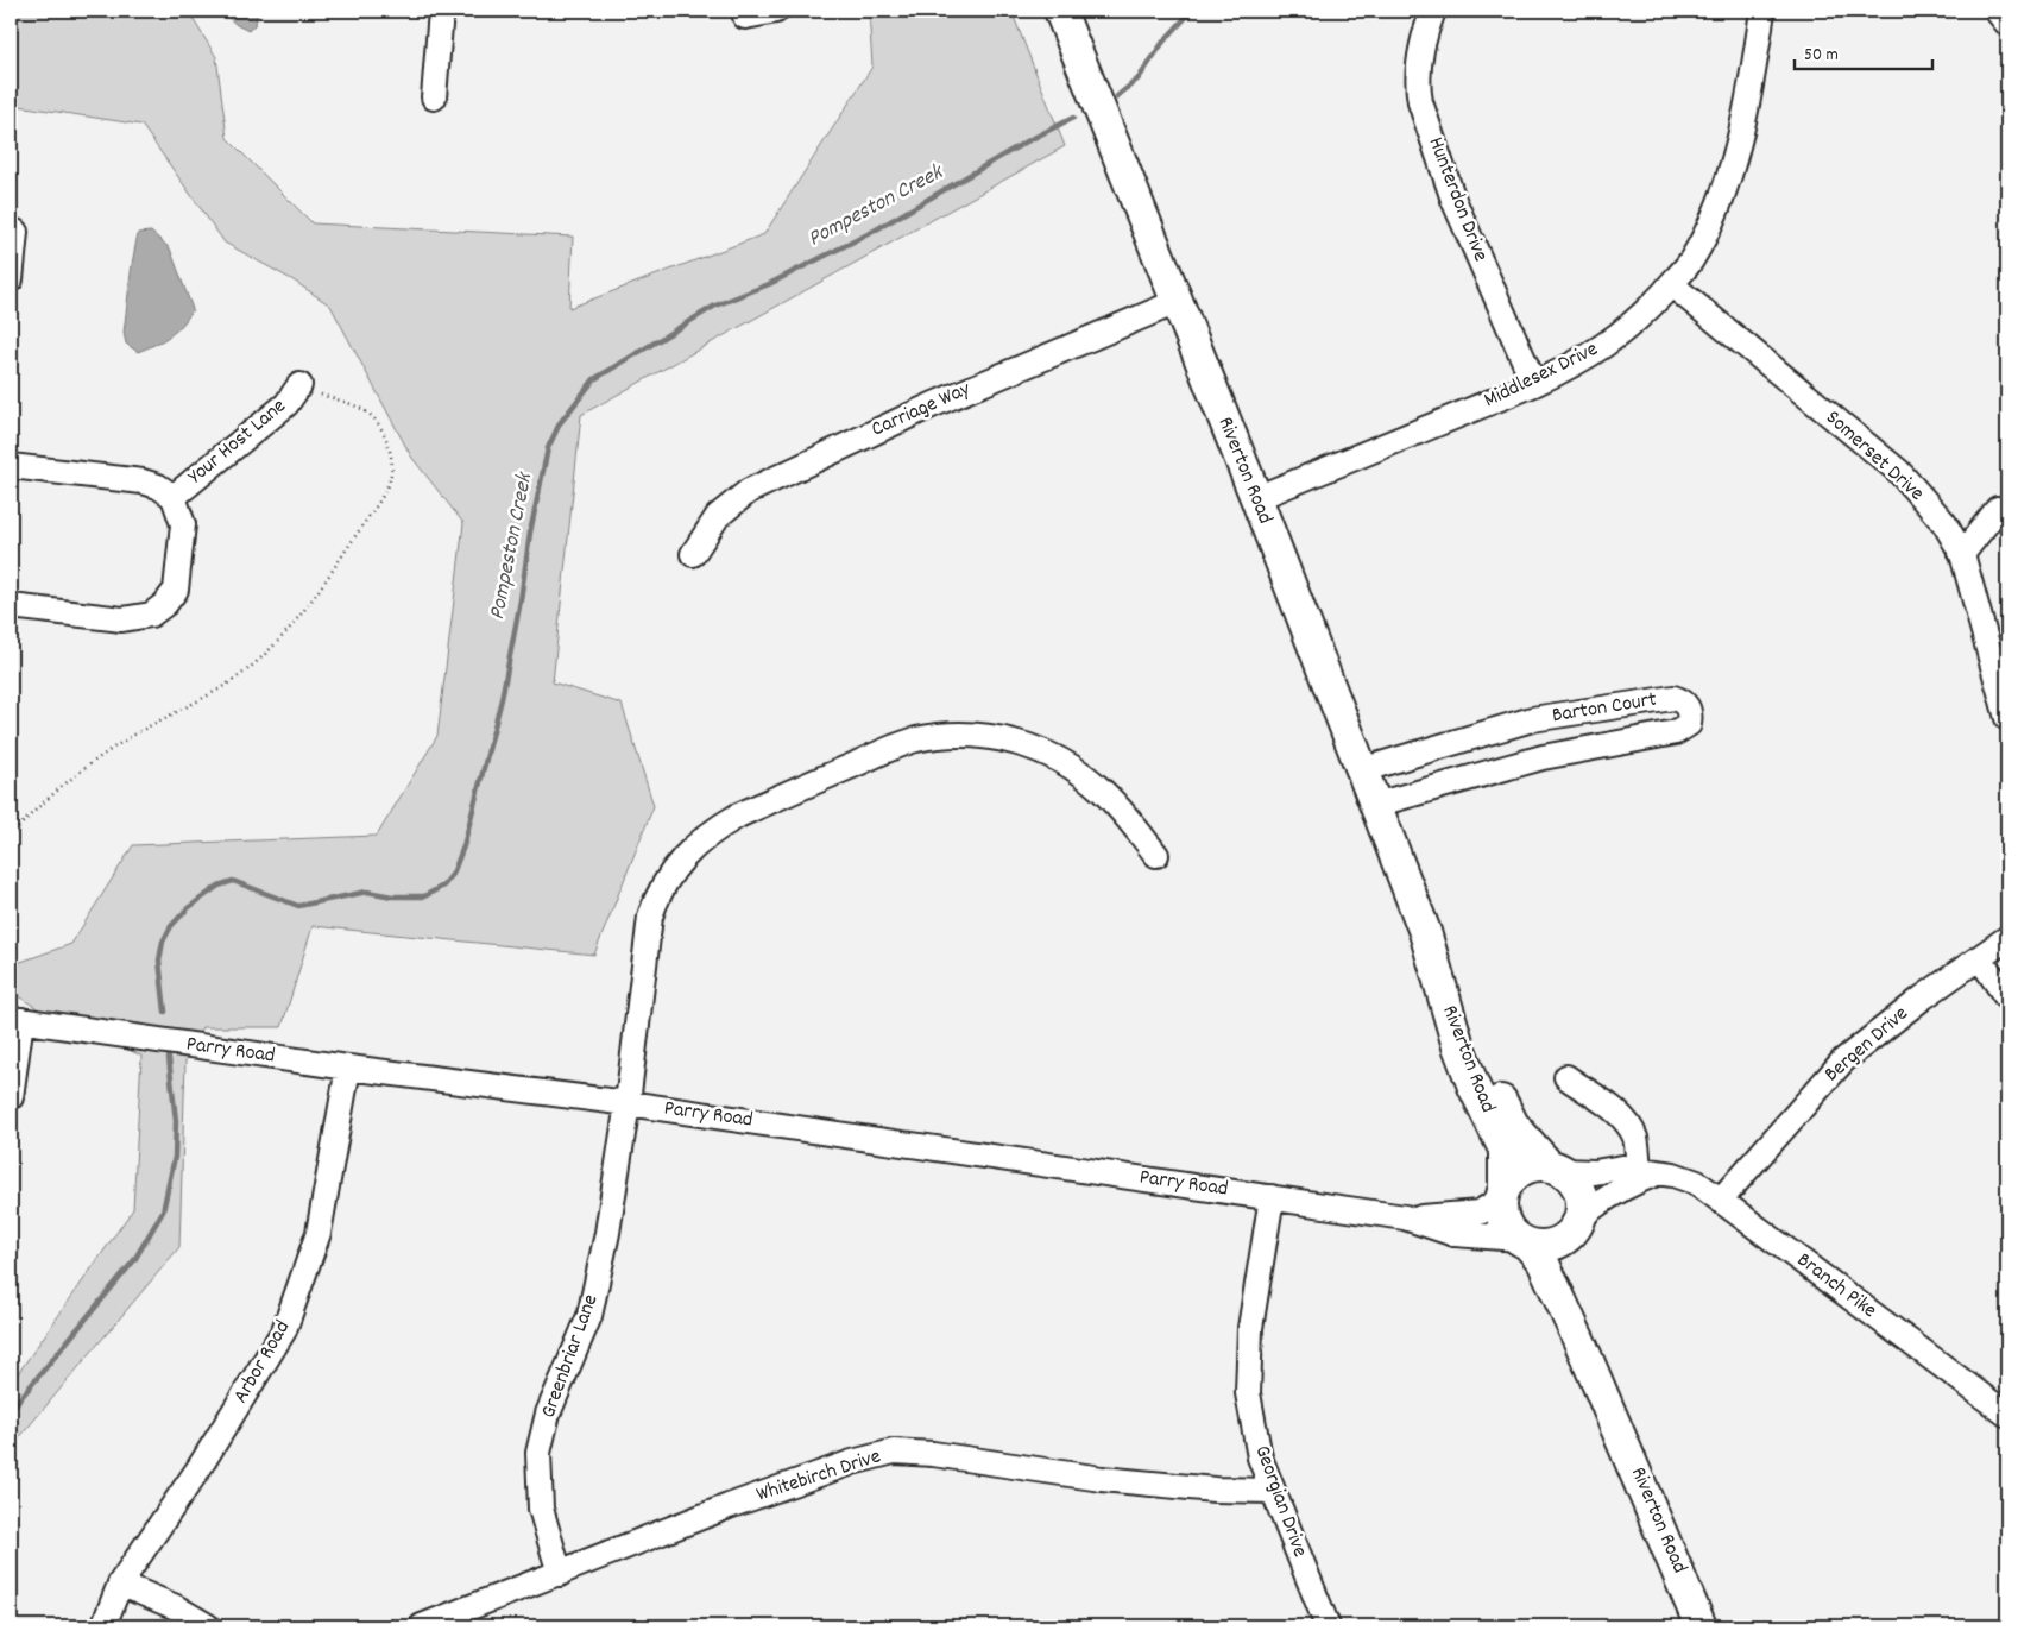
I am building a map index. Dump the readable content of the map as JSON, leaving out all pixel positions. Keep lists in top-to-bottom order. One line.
{"streets":{"main road":["Riverton Road"],"street":["Hunterdon Drive","Middlesex Drive","Carriage Way","Your Host Lane","Somerset Drive","Barton Court","Bergen Drive","Parry Road","Branch Pike","Greenbriar Lane","Arbor Road","Whitebirch Drive","Georgian Drive"]},"crossings":[["Hunterdon Drive","Middlesex Drive"],["Middlesex Drive","Somerset Drive"],["Middlesex Drive","Riverton Road"],["Carriage Way","Riverton Road"],["Riverton Road","Barton Court"],["Riverton Road","Parry Road"],["Riverton Road","Branch Pike"],["Bergen Drive","Branch Pike"],["Parry Road","Branch Pike"],["Parry Road","Greenbriar Lane"],["Parry Road","Arbor Road"],["Parry Road","Georgian Drive"],["Greenbriar Lane","Whitebirch Drive"],["Whitebirch Drive","Georgian Drive"]],"water":["Pompeston Creek"],"scale_bar":"50 m"}
